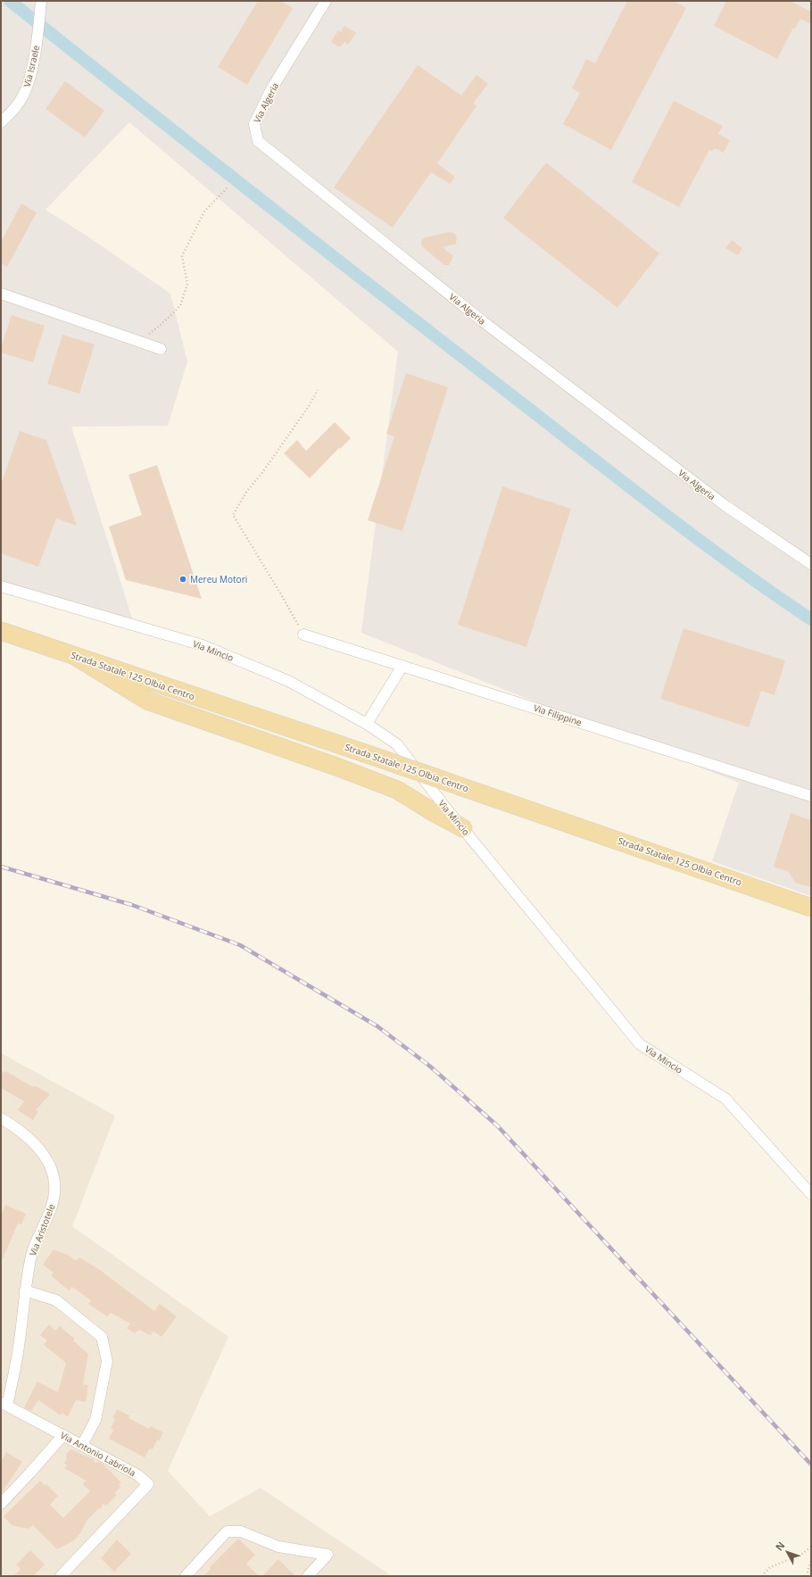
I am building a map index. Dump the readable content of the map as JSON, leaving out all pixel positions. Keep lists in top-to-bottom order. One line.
{"streets":{"main road":["Strada Statale 125 Olbia Centro"],"street":["Via Israele","Via Algeria","Via Mincio","Via Filippine","Via Aristotele","Via Antonio Labriola"]},"crossings":[["Via Aristotele","Via Antonio Labriola"]],"places":["Mereu Motori"],"north":"top left"}
